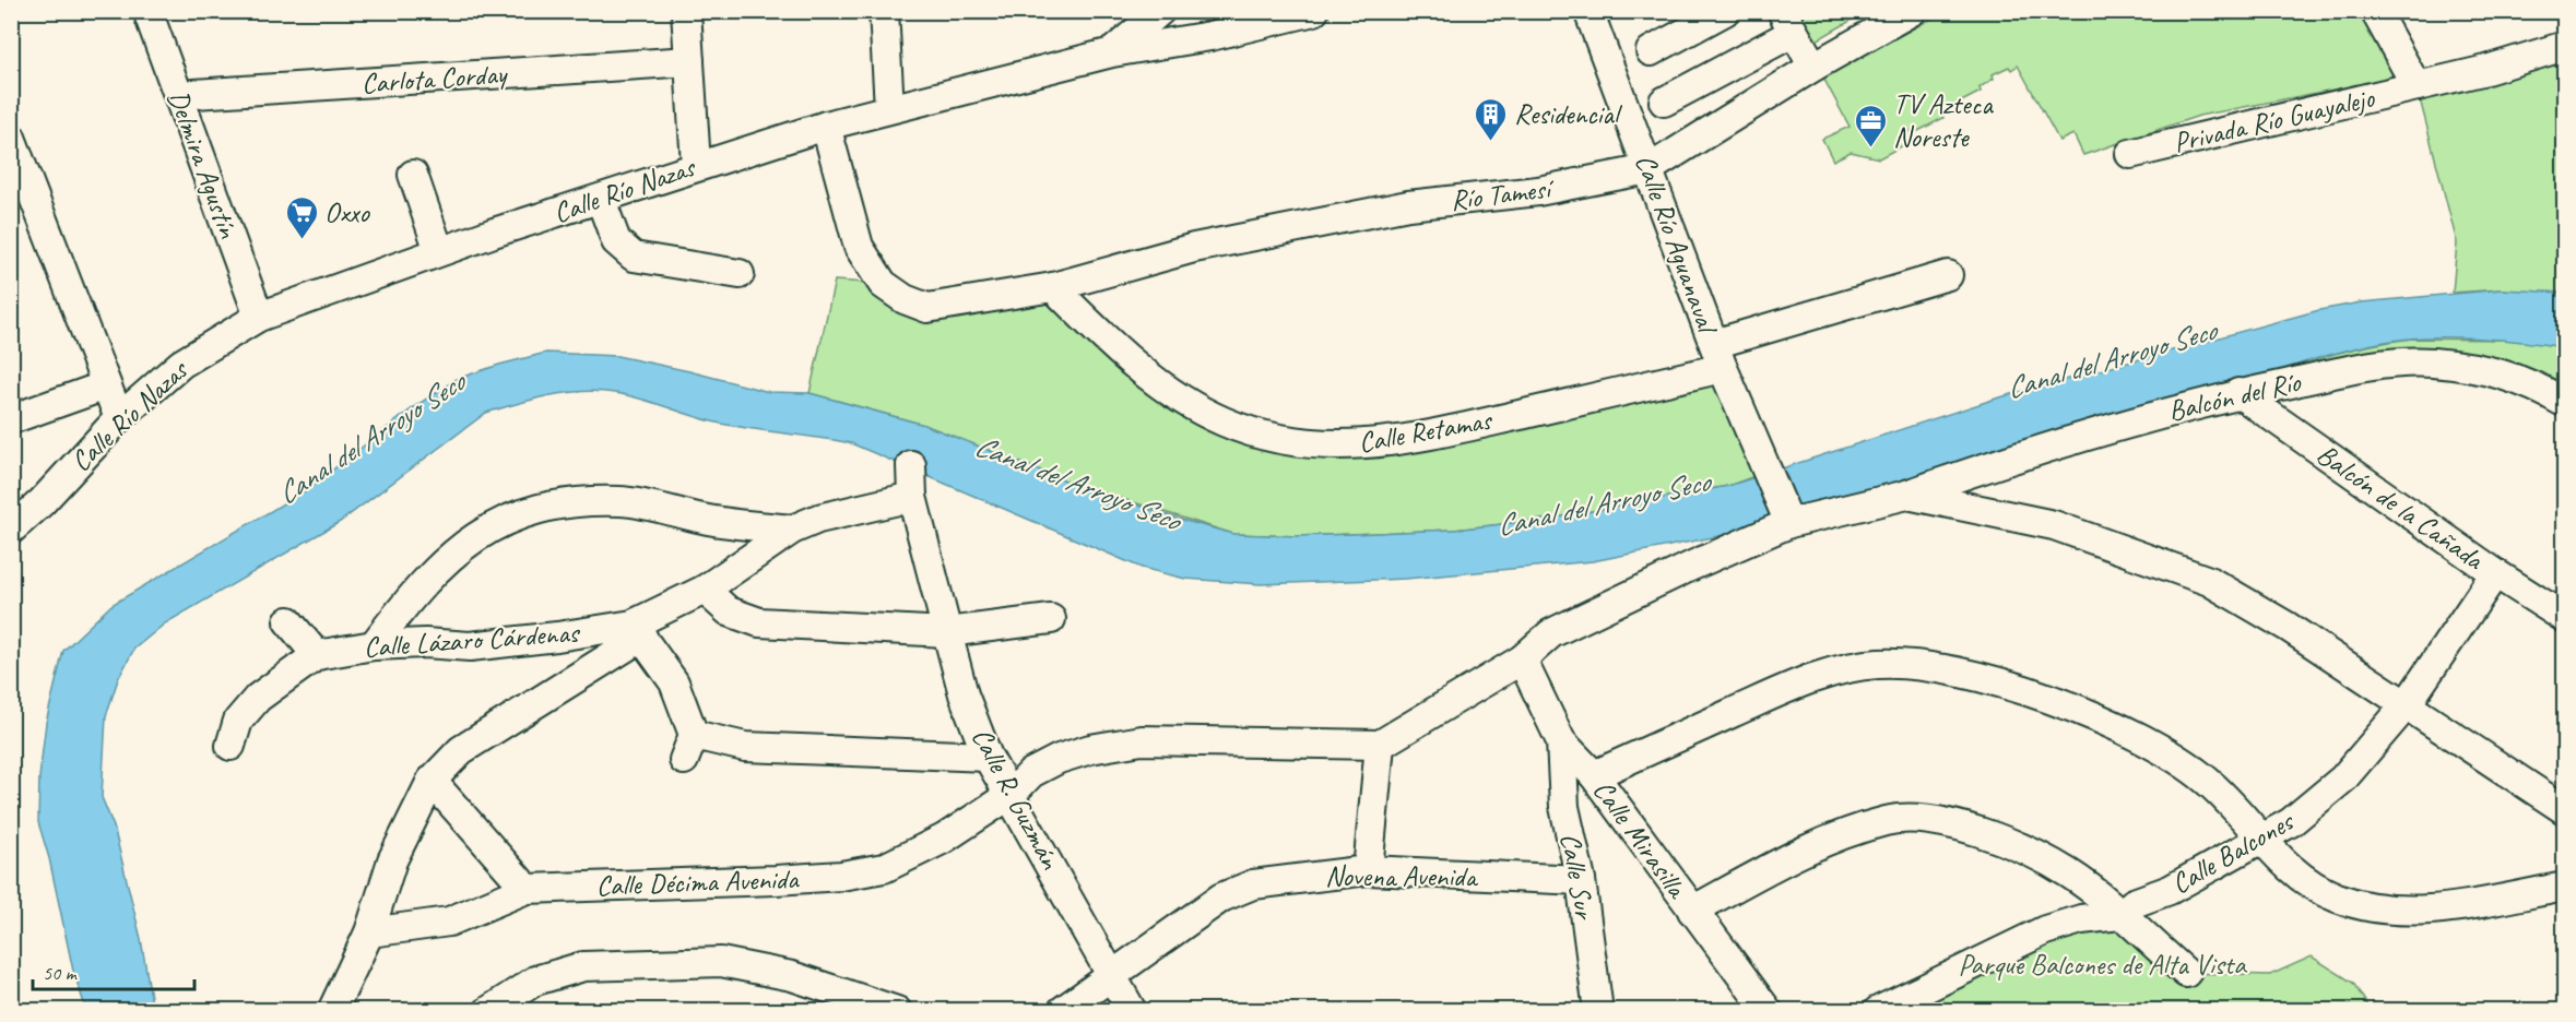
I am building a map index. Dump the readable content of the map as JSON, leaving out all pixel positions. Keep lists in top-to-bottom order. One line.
{"streets":{"street":["Carlota Corday","Privada Río Guayalejo","Delmira Agustín","Calle Río Nazas","Río Tamesí","Calle Río Aguanaval","Balcón del Río","Calle Retamas","Balcón de la Cañada","Calle Lázaro Cárdenas","Calle R. Guzmán","Calle Mirasilla","Calle Balcones","Novena Avenida","Calle Sur","Calle Décima Avenida"]},"crossings":[["Carlota Corday","Delmira Agustín"],["Delmira Agustín","Calle Río Nazas"],["Calle Río Nazas","Río Tamesí"],["Río Tamesí","Calle Río Aguanaval"],["Río Tamesí","Calle Retamas"],["Calle Río Aguanaval","Balcón del Río"],["Calle Río Aguanaval","Calle Retamas"],["Balcón del Río","Balcón de la Cañada"],["Balcón del Río","Calle Mirasilla"],["Balcón del Río","Calle Décima Avenida"],["Balcón de la Cañada","Calle Balcones"],["Calle Lázaro Cárdenas","Calle R. Guzmán"],["Calle R. Guzmán","Novena Avenida"],["Calle R. Guzmán","Calle Décima Avenida"],["Calle Mirasilla","Calle Sur"],["Novena Avenida","Calle Sur"]],"water":["Canal del Arroyo Seco"],"parks":["Parque Balcones de Alta Vista"],"places":{"building":["Residencial"],"office":["TV Azteca Noreste"],"supermarket":["Oxxo"]},"scale_bar":"50 m"}
